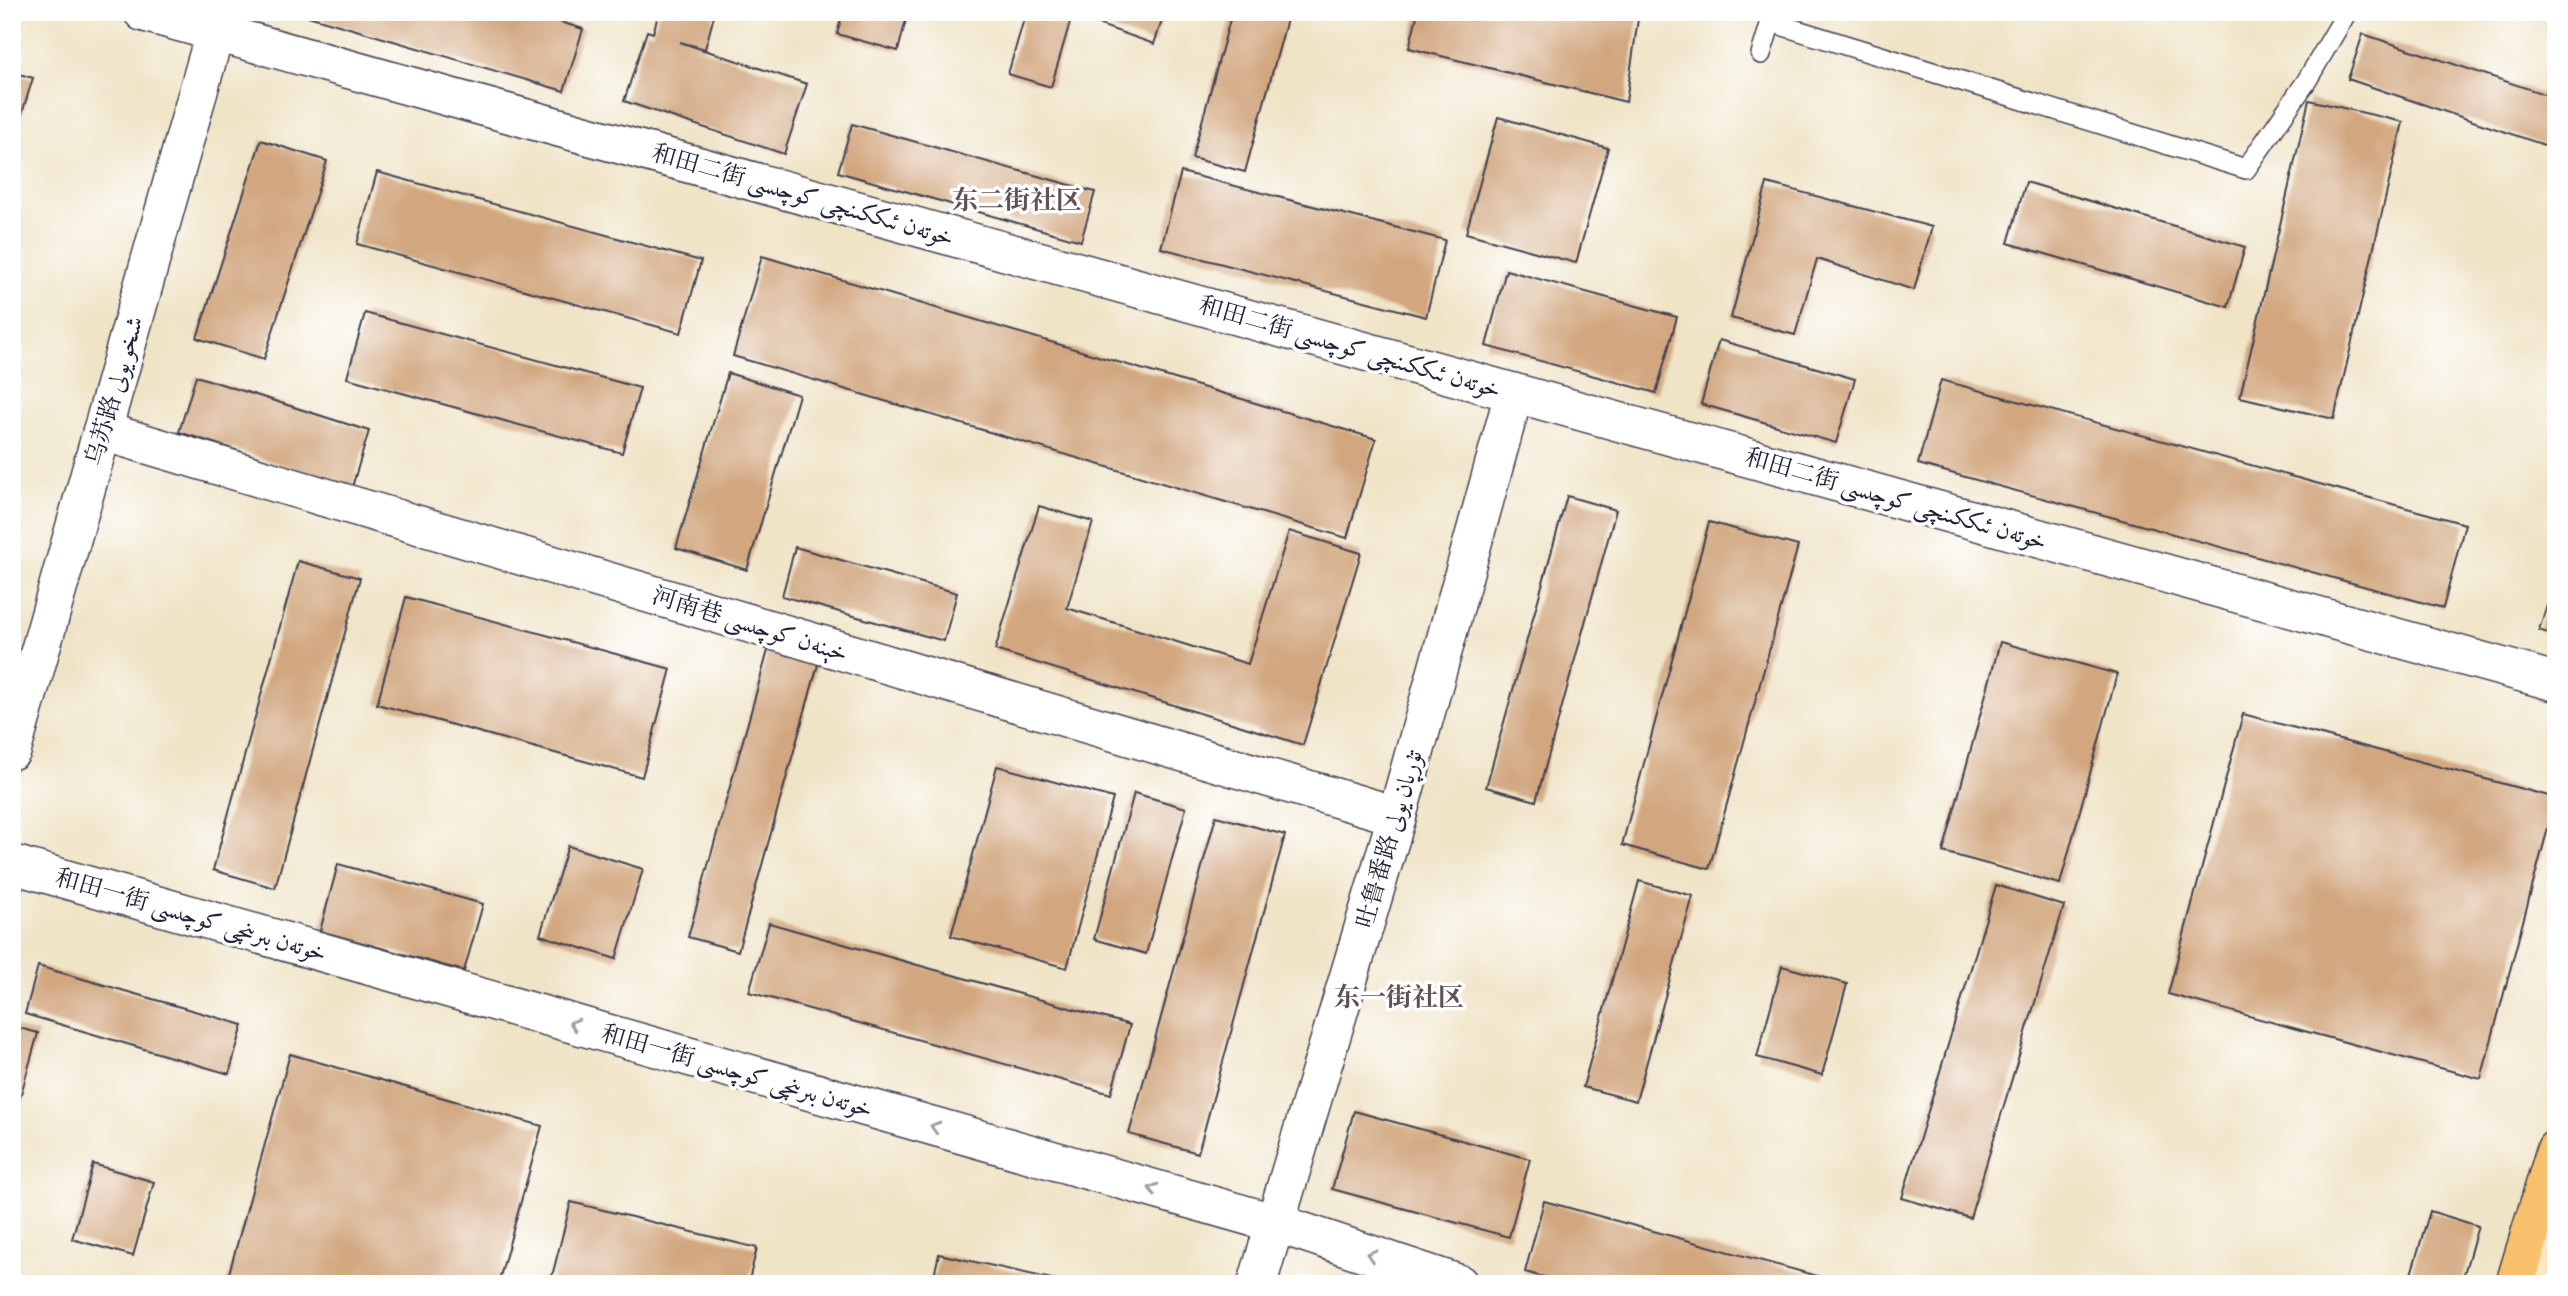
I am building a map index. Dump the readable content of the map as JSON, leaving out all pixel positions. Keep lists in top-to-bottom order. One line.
{"streets":{"street":["和田二街 خوتەن ئىككىنچى كوچىسى","乌苏路 شىخو يولى","河南巷 خېنەن كوچىسى","吐鲁番路 تۇرپان يولى","和田一街 خوتەن بىرىنچى كوچىسى"]},"crossings":[["和田二街 خوتەن ئىككىنچى كوچىسى","乌苏路 شىخو يولى"],["和田二街 خوتەن ئىككىنچى كوچىسى","吐鲁番路 تۇرپان يولى"],["乌苏路 شىخو يولى","河南巷 خېنەن كوچىسى"],["河南巷 خېنەن كوچىسى","吐鲁番路 تۇرپان يولى"],["吐鲁番路 تۇرپان يولى","和田一街 خوتەن بىرىنچى كوچىسى"]],"one_way":["和田一街 خوتەن بىرىنچى كوچىسى"],"districts":["东二街社区","东一街社区"]}
